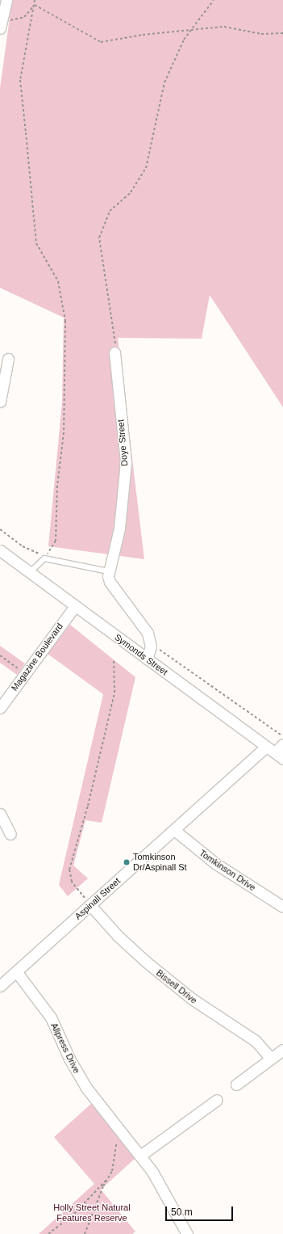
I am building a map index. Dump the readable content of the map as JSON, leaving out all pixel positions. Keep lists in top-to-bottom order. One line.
{"streets":{"street":["Doye Street","Symonds Street","Magazine Boulevard","Tomkinson Drive","Aspinall Street","Bissell Drive","Allpress Drive"]},"crossings":[["Symonds Street","Magazine Boulevard"],["Symonds Street","Aspinall Street"],["Tomkinson Drive","Aspinall Street"],["Aspinall Street","Bissell Drive"],["Aspinall Street","Allpress Drive"]],"parks":["Holly Street Natural Features Reserve"],"places":["Tomkinson Dr/Aspinall St"],"scale_bar":"50 m"}
